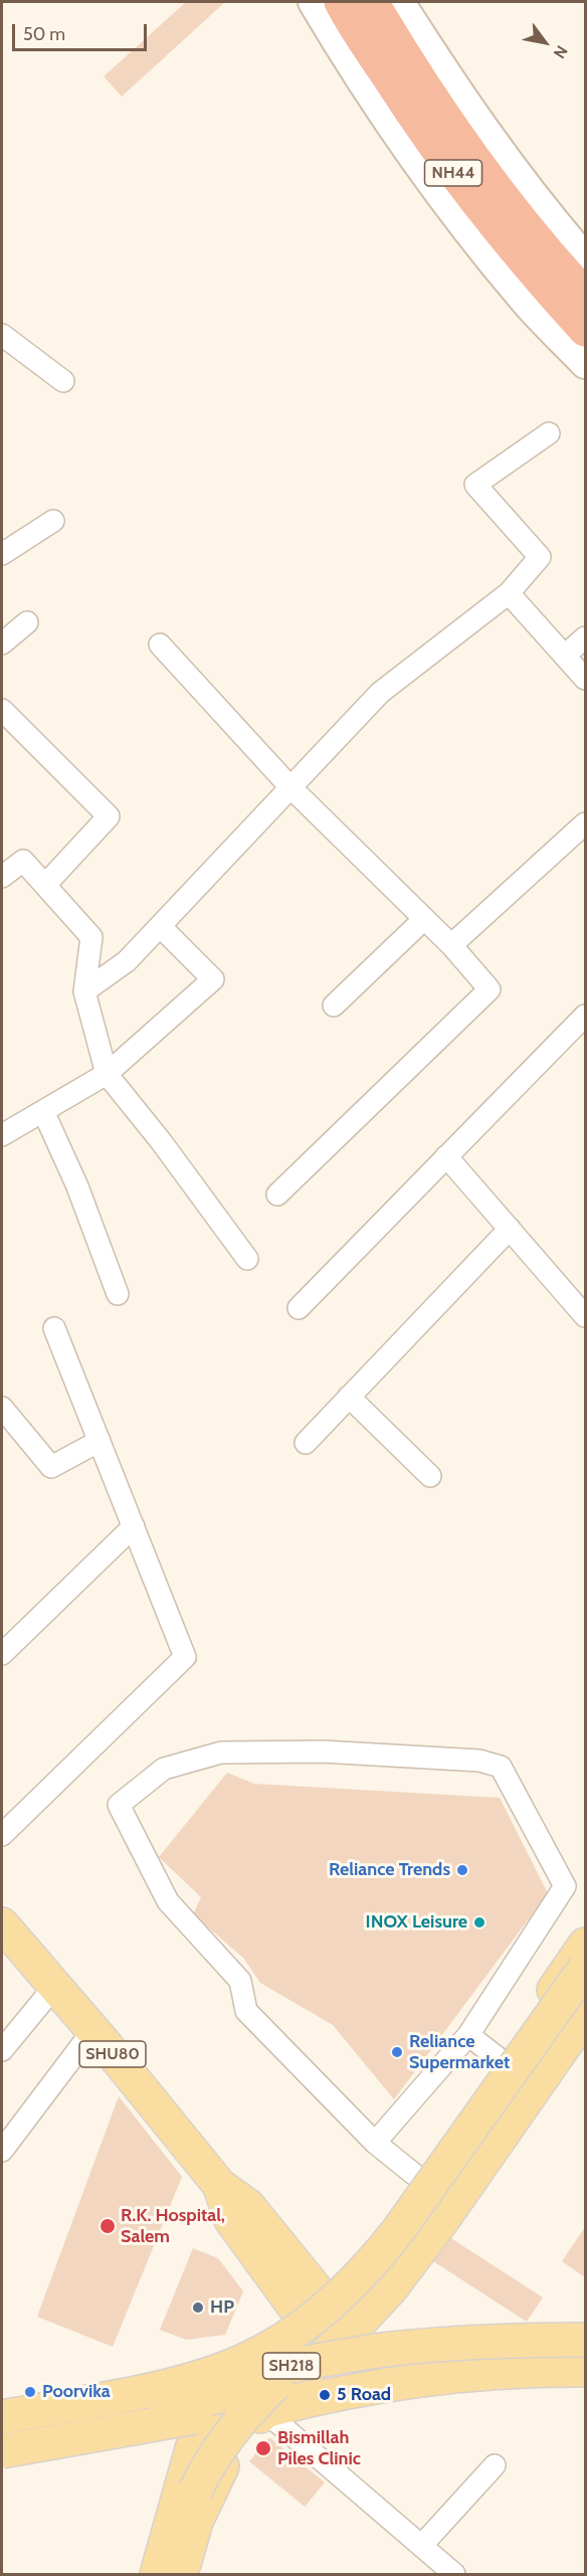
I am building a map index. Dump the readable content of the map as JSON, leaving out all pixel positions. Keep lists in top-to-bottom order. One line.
{"streets":{"highway":["NH44"],"main road":["SHU80","SH218"]},"places":["Reliance Trends","INOX Leisure","Reliance Supermarket","R.K. Hospital, Salem","HP","Poorvika","5 Road","Bismillah Piles Clinic"],"scale_bar":"50 m","north":"bottom right"}
